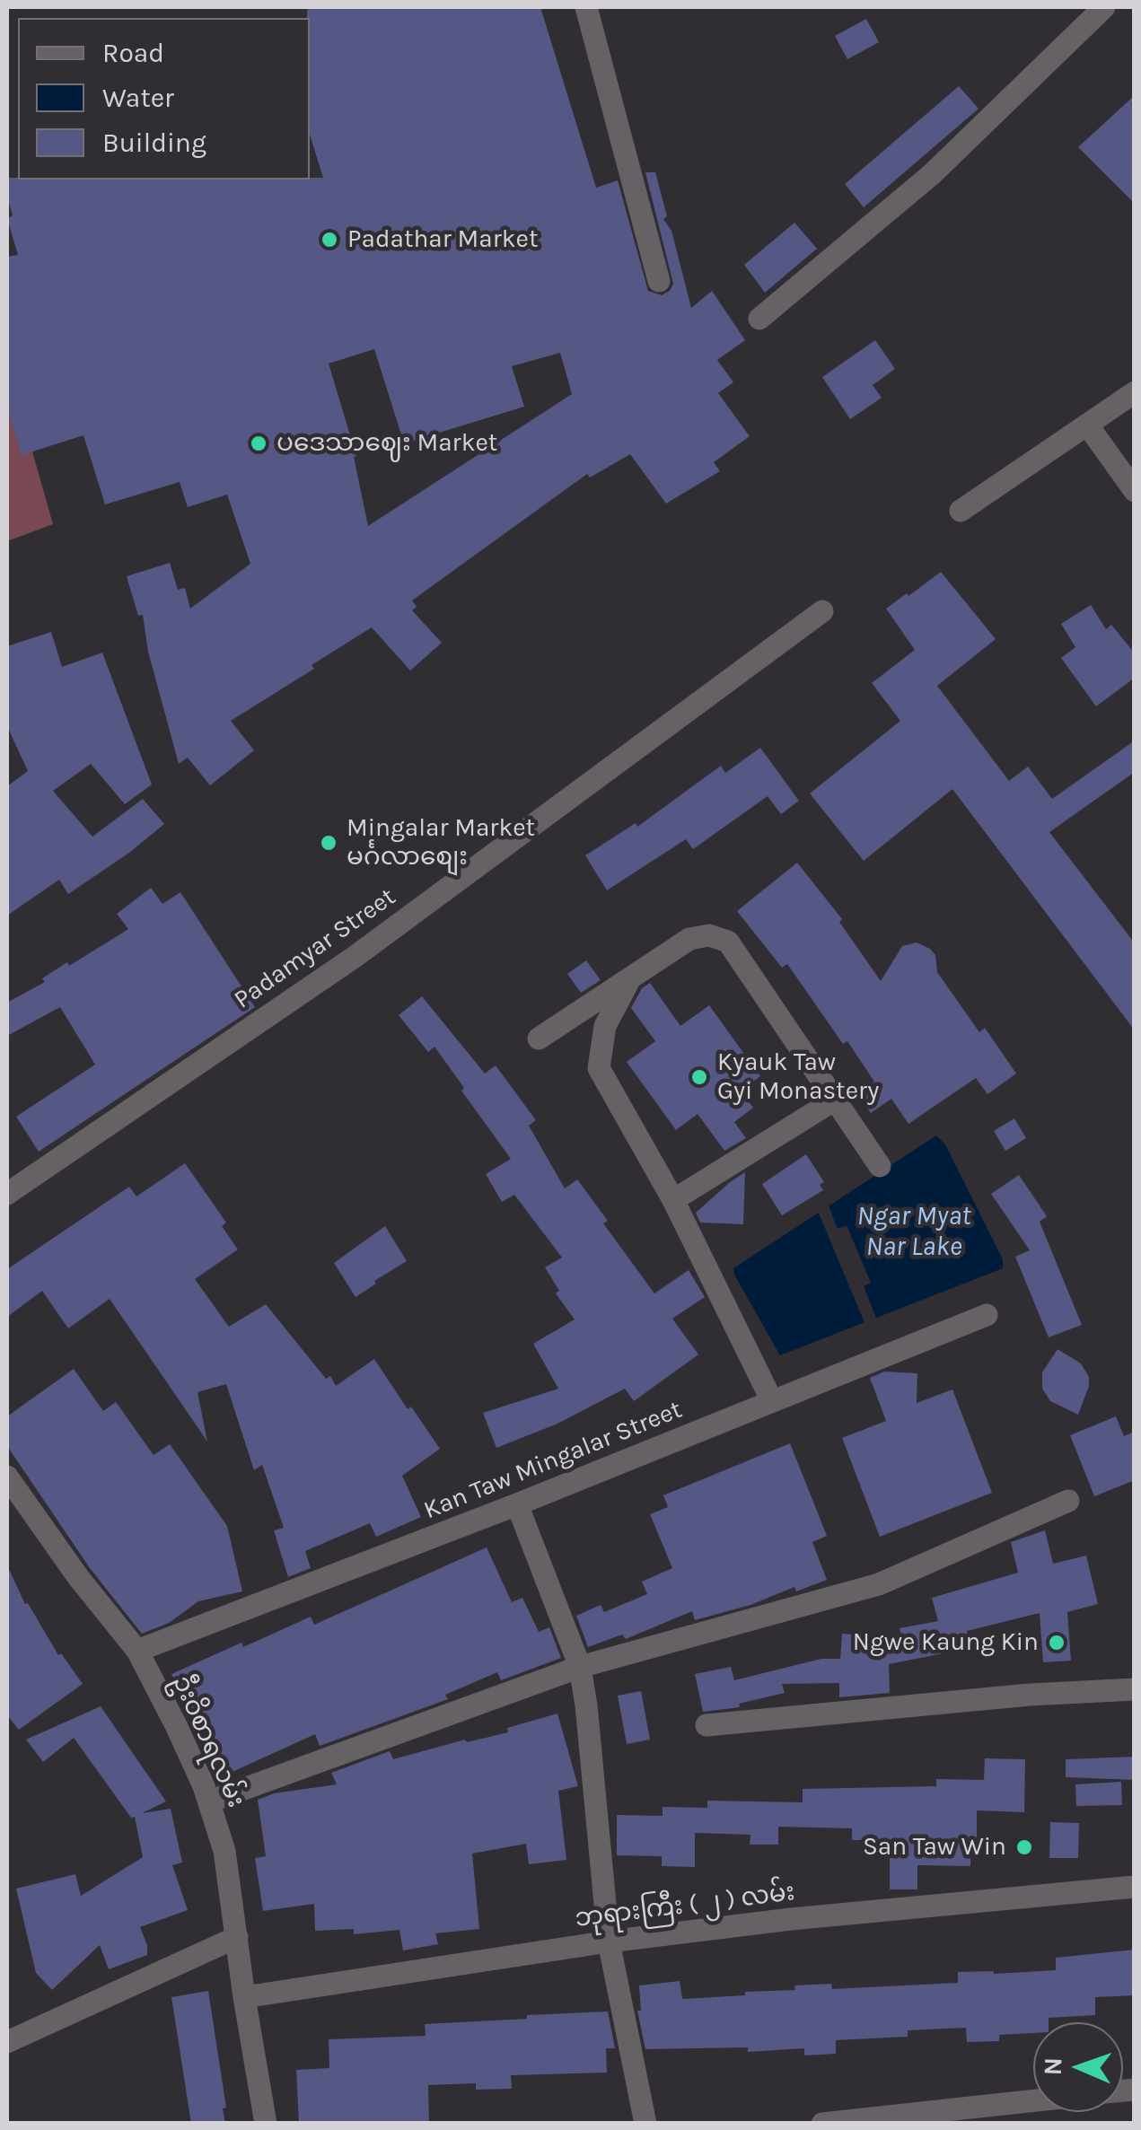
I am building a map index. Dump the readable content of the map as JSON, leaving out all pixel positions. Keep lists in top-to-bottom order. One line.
{"streets":{"street":["Padamyar Street","Kan Taw Mingalar Street","ဦးဝိစာရလမ်း","ဘုရားကြီး ( ၂ ) လမ်း"]},"crossings":[["Kan Taw Mingalar Street","ဦးဝိစာရလမ်း"],["ဦးဝိစာရလမ်း","ဘုရားကြီး ( ၂ ) လမ်း"]],"water":["Ngar Myat Nar Lake"],"places":["Padathar Market","ပဒေသာဈေး Market","Mingalar Market မင်္ဂလာစျေး","Kyauk Taw Gyi Monastery","Ngwe Kaung Kin","San Taw Win"],"legend":["Road","Water","Building"],"north":"left"}
